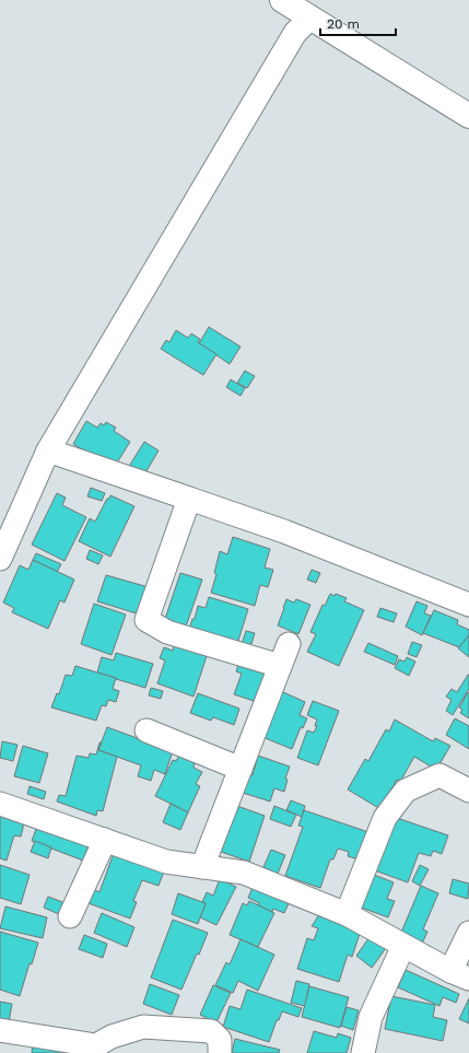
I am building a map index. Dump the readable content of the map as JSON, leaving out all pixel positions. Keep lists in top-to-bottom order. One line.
{"scale_bar":"20 m"}
